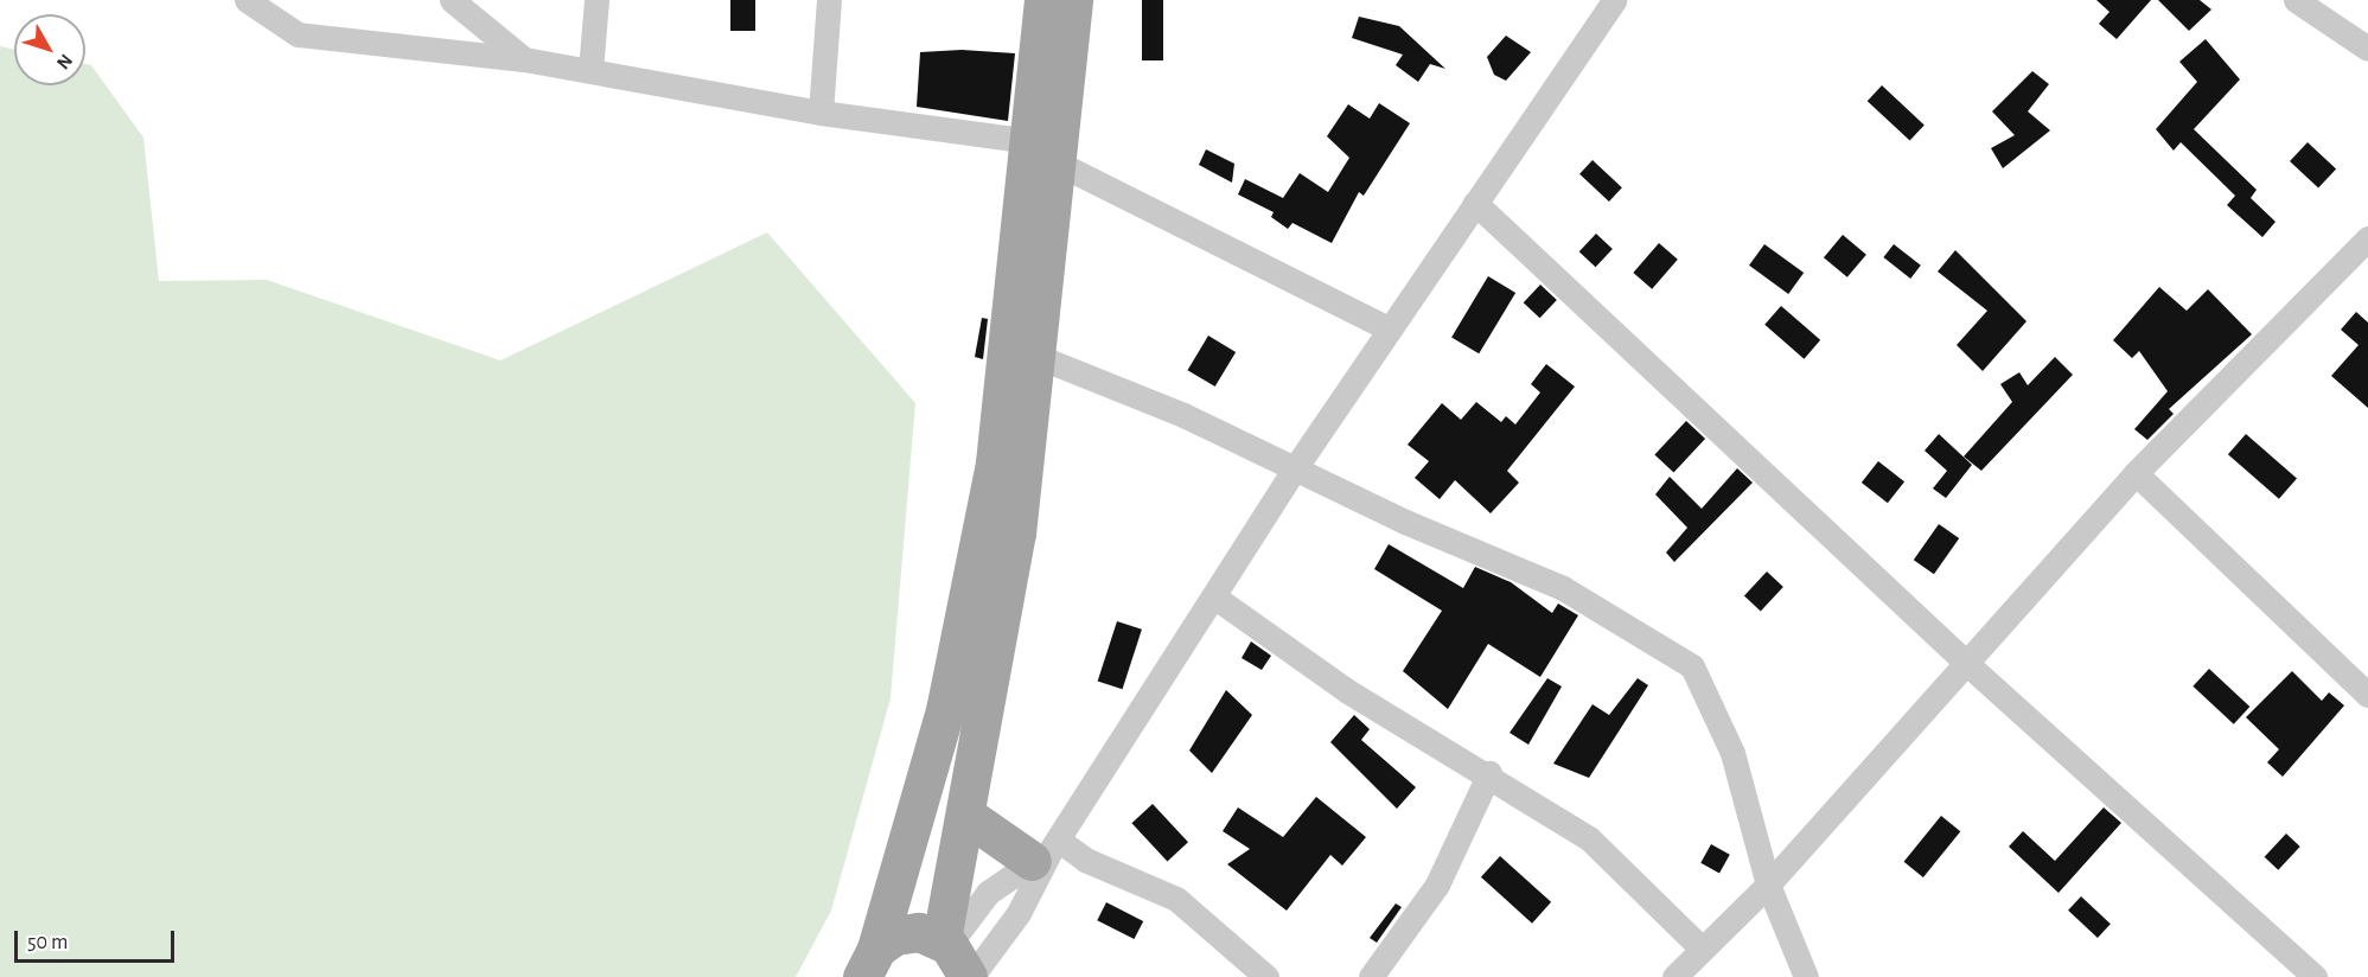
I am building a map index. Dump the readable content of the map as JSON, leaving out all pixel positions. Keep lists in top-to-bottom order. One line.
{"scale_bar":"50 m","north":"bottom right"}
